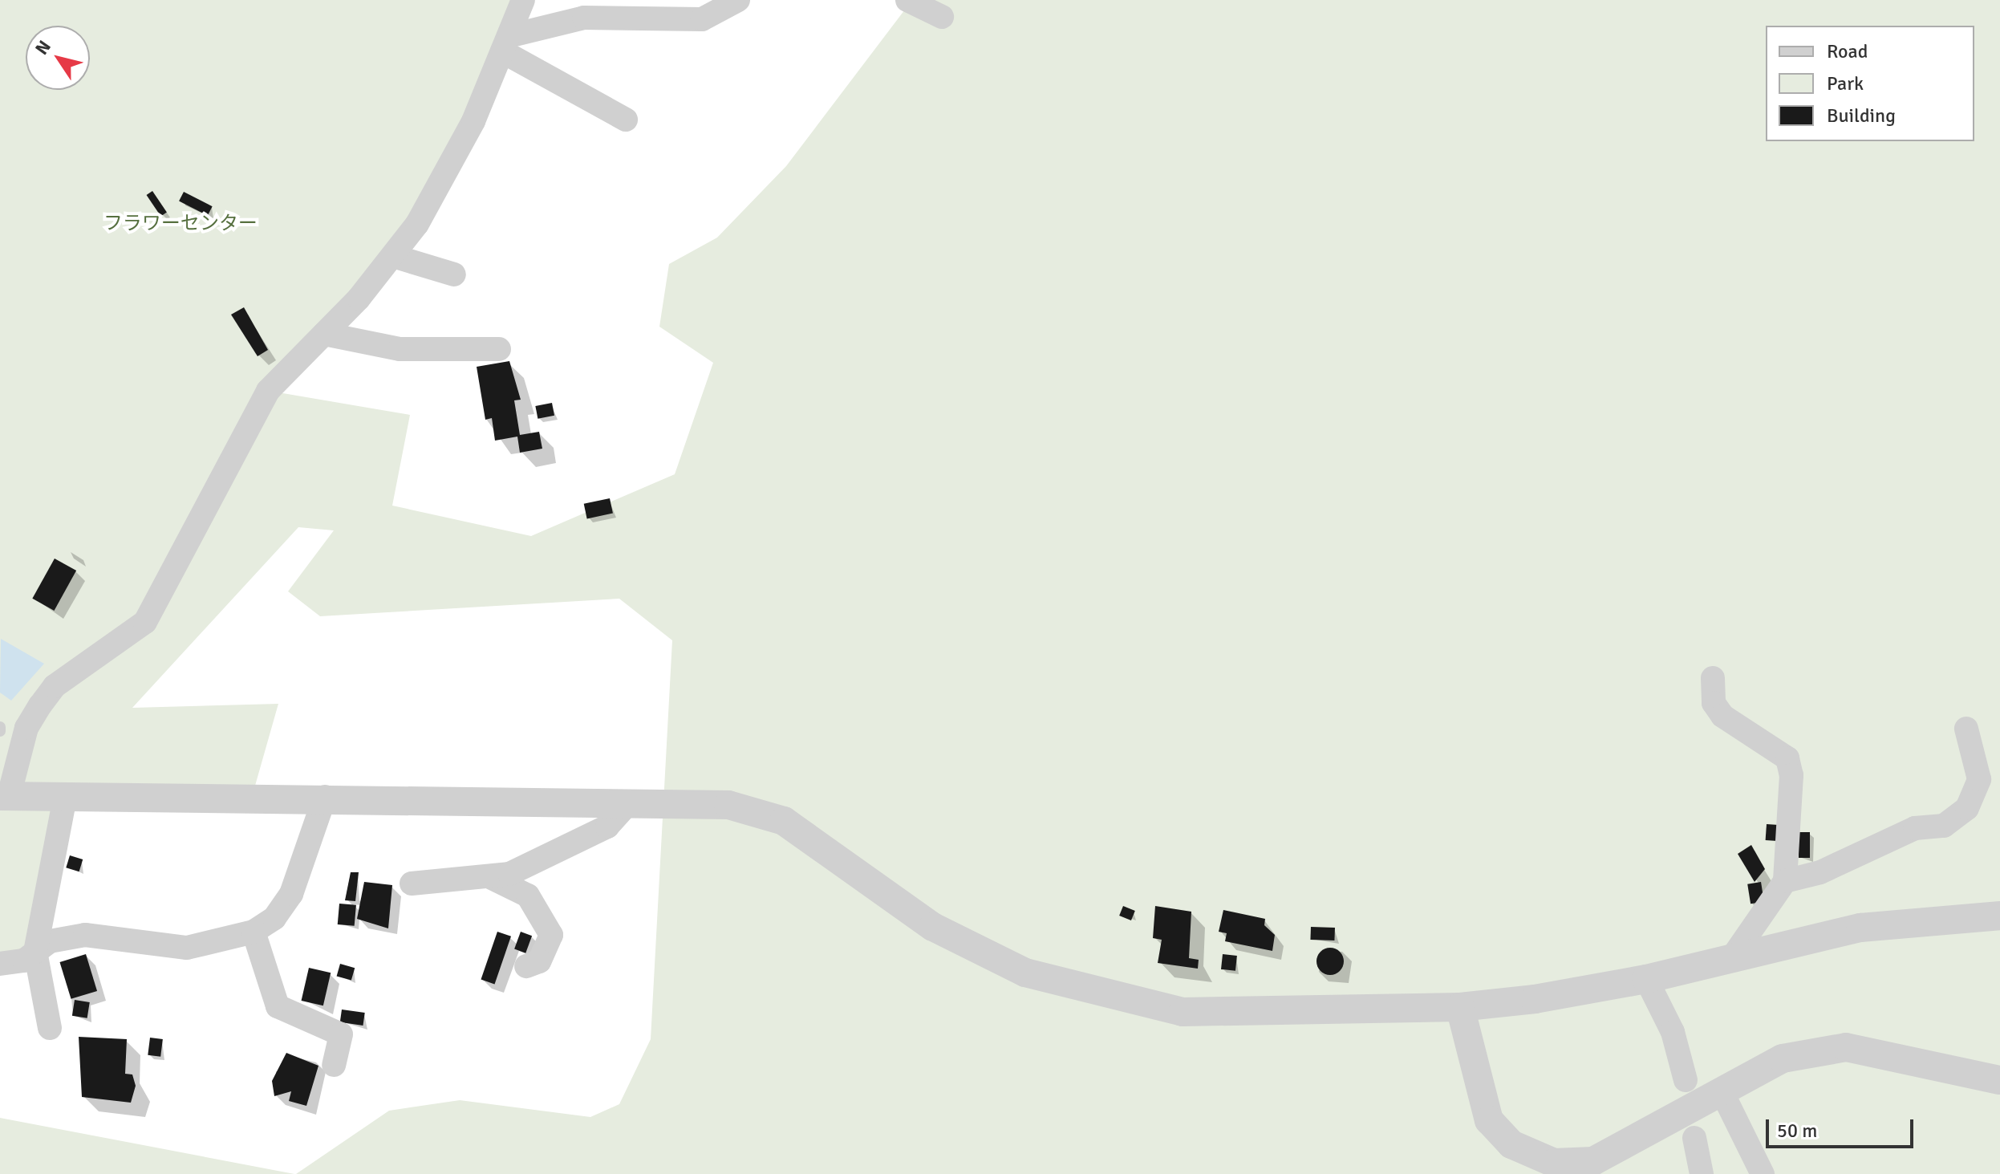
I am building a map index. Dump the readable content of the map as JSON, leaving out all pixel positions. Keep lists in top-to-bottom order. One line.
{"parks":["フラワーセンター"],"legend":["Road","Park","Building"],"scale_bar":"50 m","north":"top left"}
